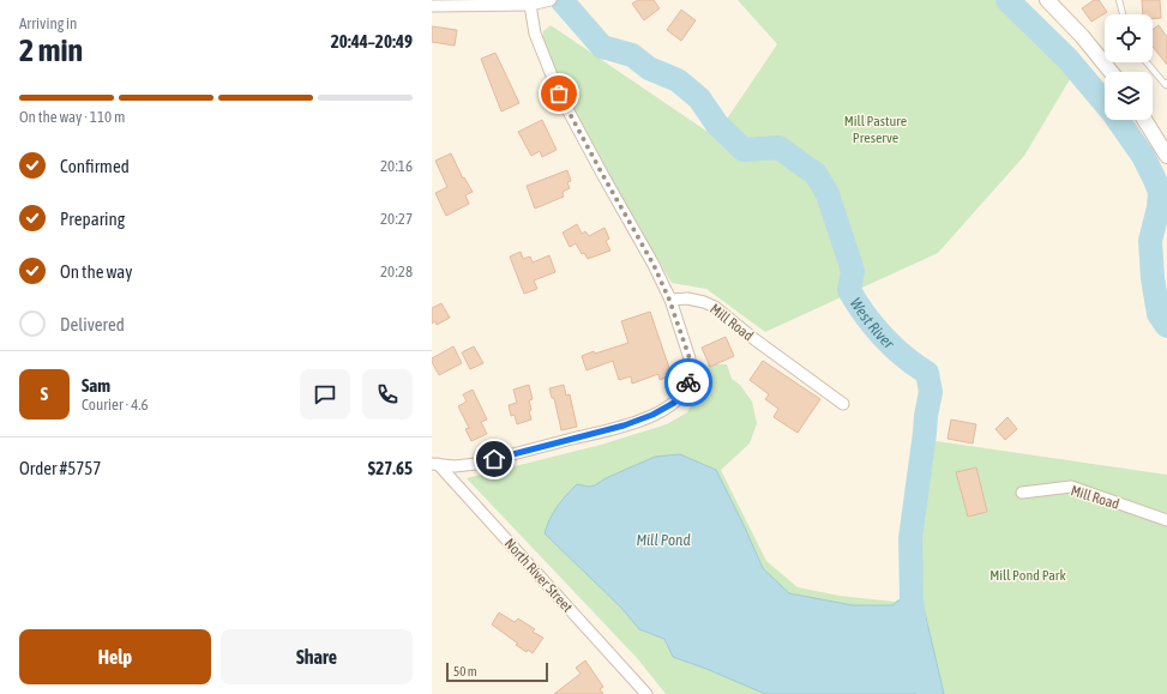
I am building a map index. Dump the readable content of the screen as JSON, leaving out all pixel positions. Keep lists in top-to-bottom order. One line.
{"streets":{"street":["Mill Road","North River Street"]},"water":["West River","Mill Pond"],"parks":["Mill Pasture Preserve","Mill Pond Park"],"scale_bar":"50 m","page":{"heading":["2 min","Arriving in","20:44–20:49"],"panel":["Sam","Courier · 4.6","Order #5757","$27.65"],"bar":"On the way · 110 m","list":[["Confirmed","20:16"],["Preparing","20:27"],["On the way","20:28"],"Delivered"],"round":"S","buttons":["Help","Share"],"scale":"50 m"}}
